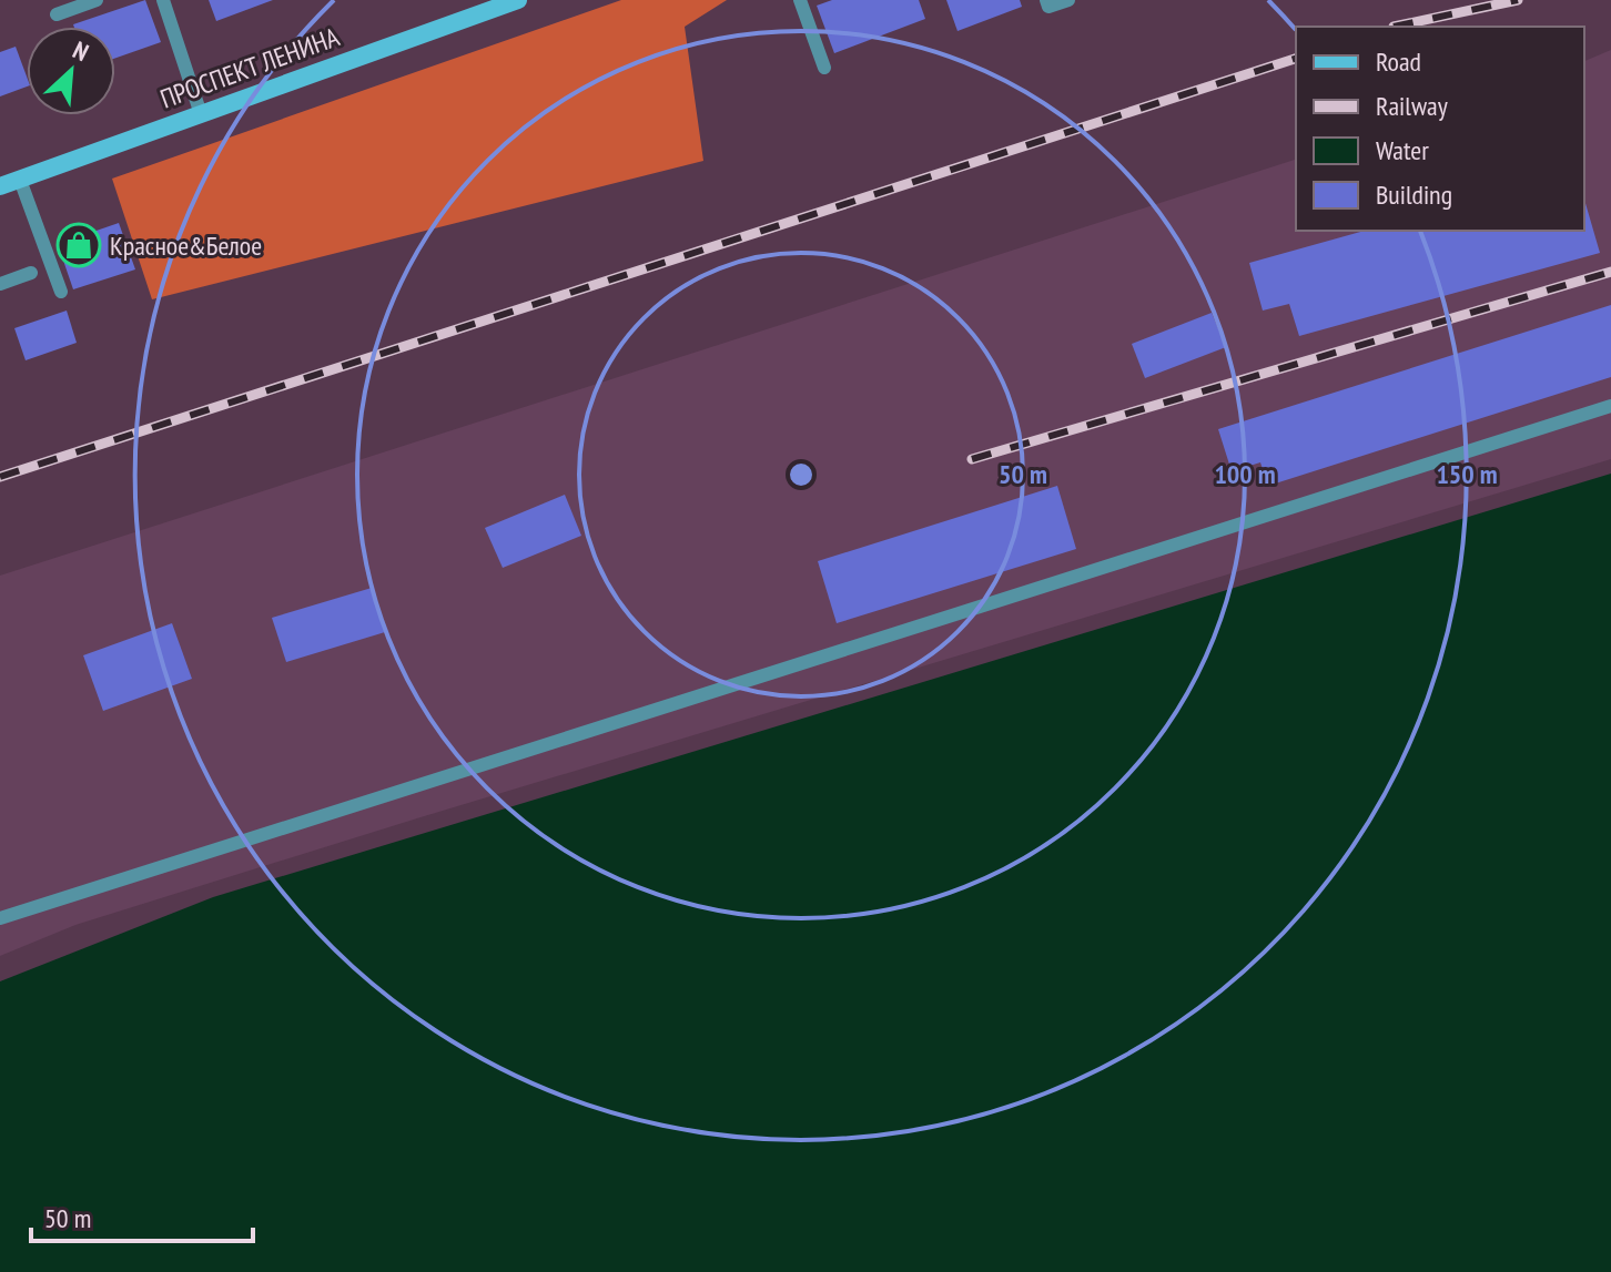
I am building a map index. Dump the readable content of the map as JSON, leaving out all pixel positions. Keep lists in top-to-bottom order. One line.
{"streets":{"main road":["ПРОСПЕКТ ЛЕНИНА"]},"places":{"shop":["Красное&Белое"]},"legend":["Road","Railway","Water","Building"],"scale_bar":"50 m","north":"top right","rings":["50 m","100 m","150 m"]}
